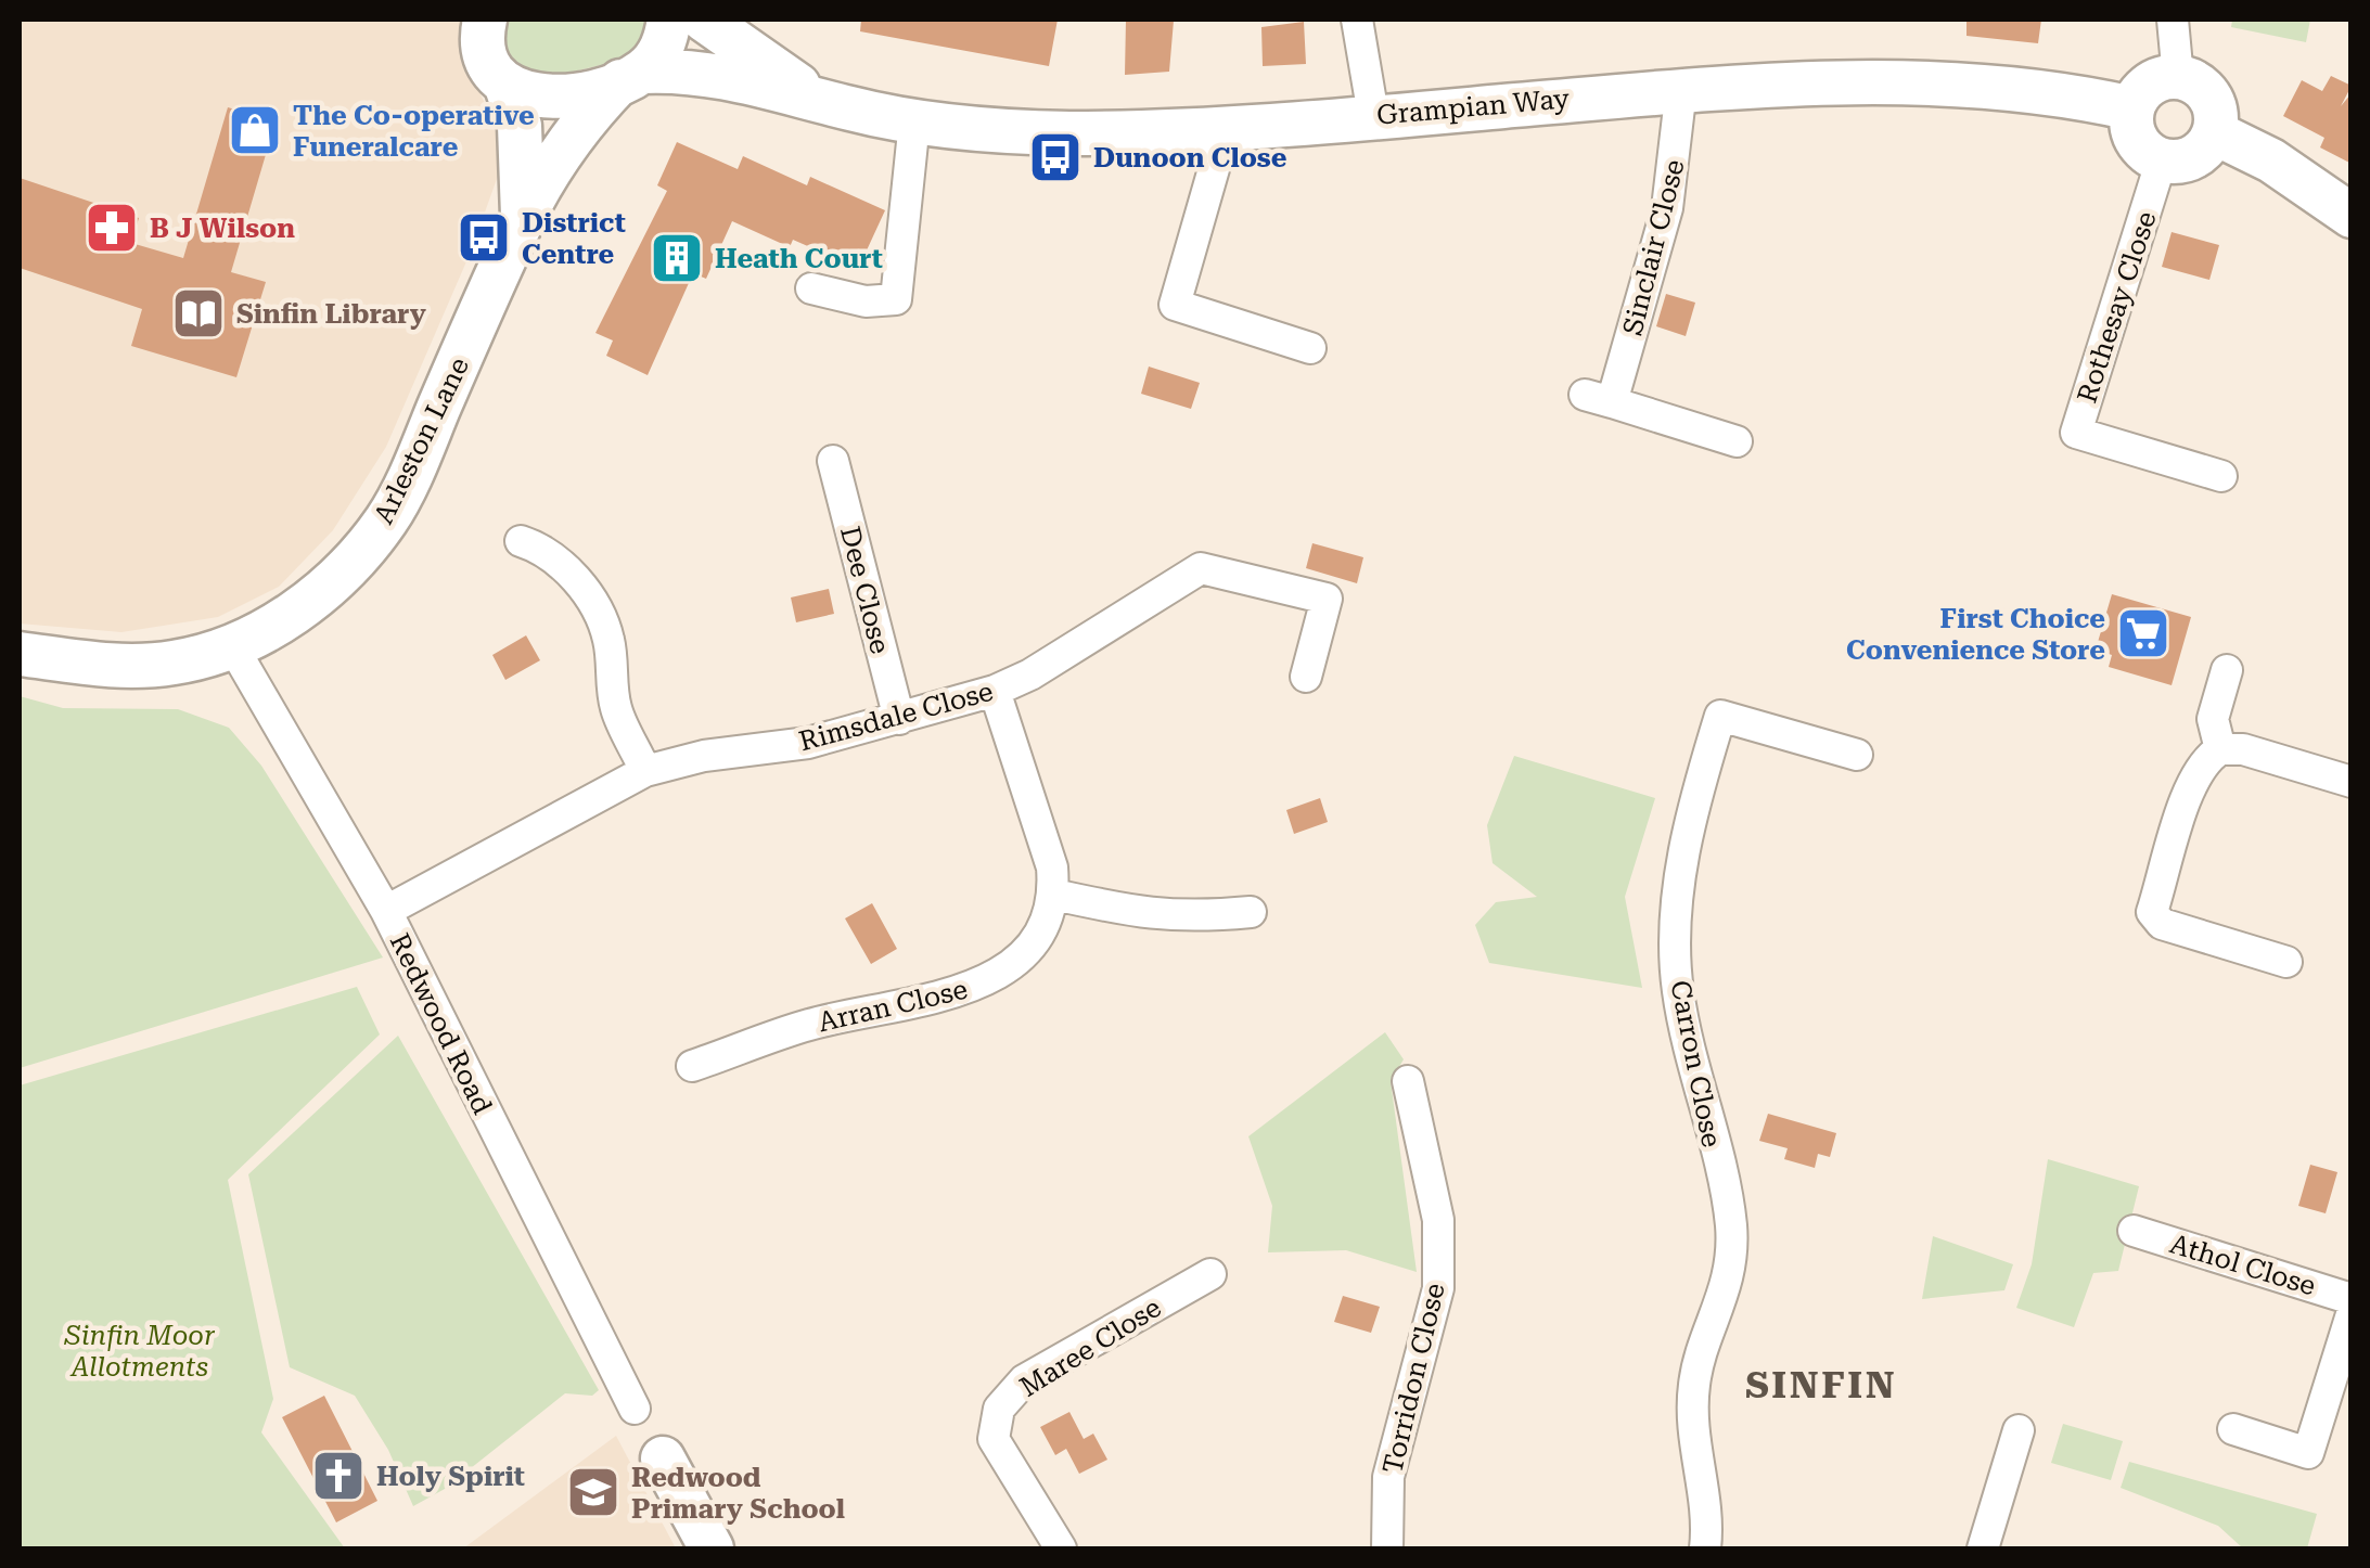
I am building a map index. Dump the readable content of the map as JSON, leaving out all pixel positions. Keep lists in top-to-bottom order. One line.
{"streets":{"street":["Grampian Way","Sinclair Close","Rothesay Close","Arleston Lane","Dee Close","Rimsdale Close","Arran Close","Redwood Road","Carron Close","Athol Close","Maree Close","Torridon Close"]},"crossings":[["Grampian Way","Sinclair Close"],["Grampian Way","Rothesay Close"],["Grampian Way","Arleston Lane"],["Arleston Lane","Redwood Road"],["Dee Close","Rimsdale Close"],["Rimsdale Close","Redwood Road"]],"districts":["SINFIN"],"parks":["Sinfin Moor Allotments"],"places":{"shop":["The Co-operative Funeralcare"],"bus stop":["Dunoon Close","District Centre"],"pharmacy":["B J Wilson"],"building":["Heath Court"],"library":["Sinfin Library"],"supermarket":["First Choice Convenience Store"],"church":["Holy Spirit"],"school or university":["Redwood Primary School"]}}
